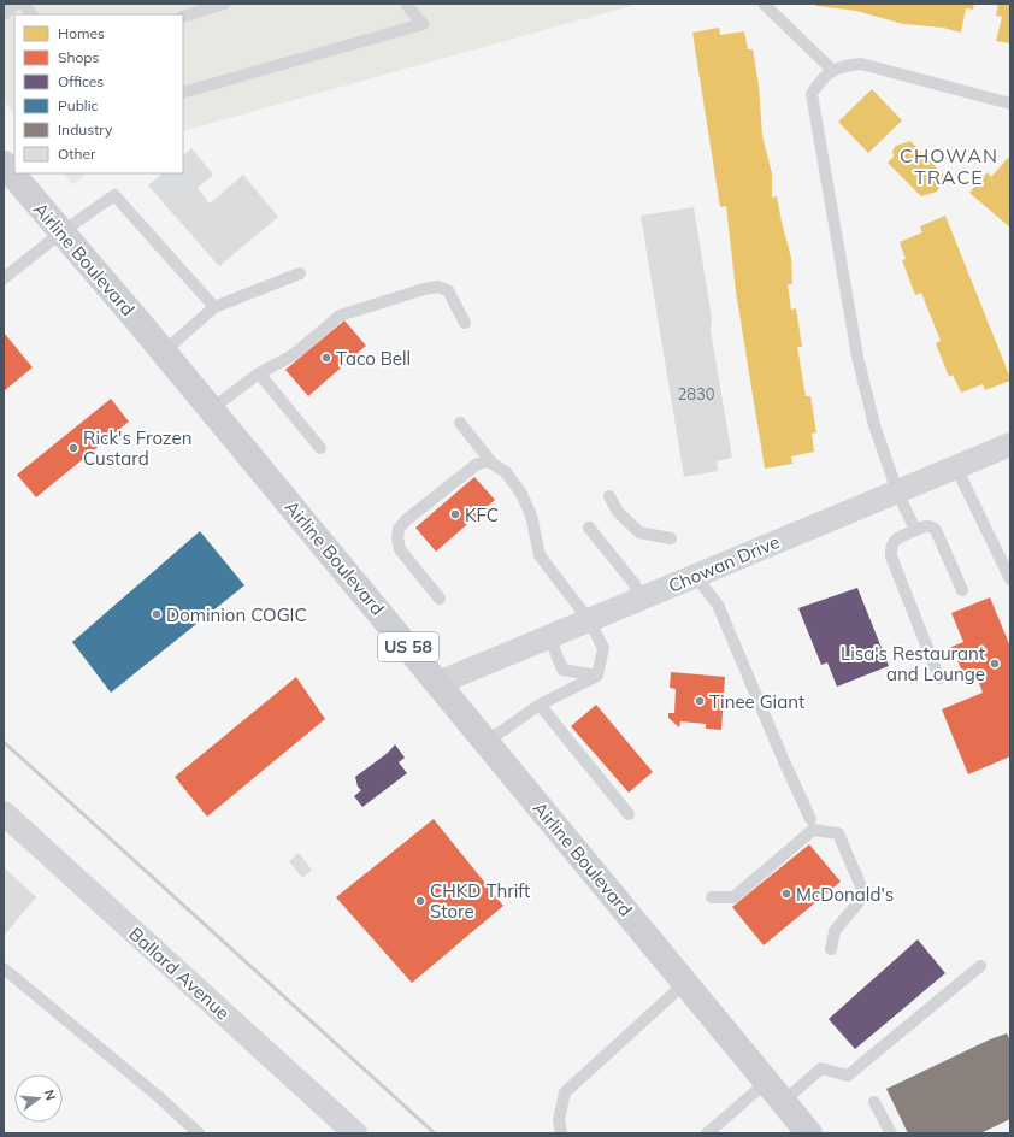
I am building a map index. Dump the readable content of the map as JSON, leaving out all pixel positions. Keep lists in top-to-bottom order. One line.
{"streets":{"main road":["Airline Boulevard","US 58"],"street":["Chowan Drive","Ballard Avenue"]},"crossings":[["Airline Boulevard","Chowan Drive"]],"districts":["CHOWAN TRACE"],"places":["Taco Bell","Rick's Frozen Custard","KFC","Dominion COGIC","Lisa's Restaurant and Lounge","Tinee Giant","McDonald's","CHKD Thrift Store"],"house_numbers":["2830"],"legend":["Homes","Shops","Offices","Public","Industry","Other"],"north":"right"}
